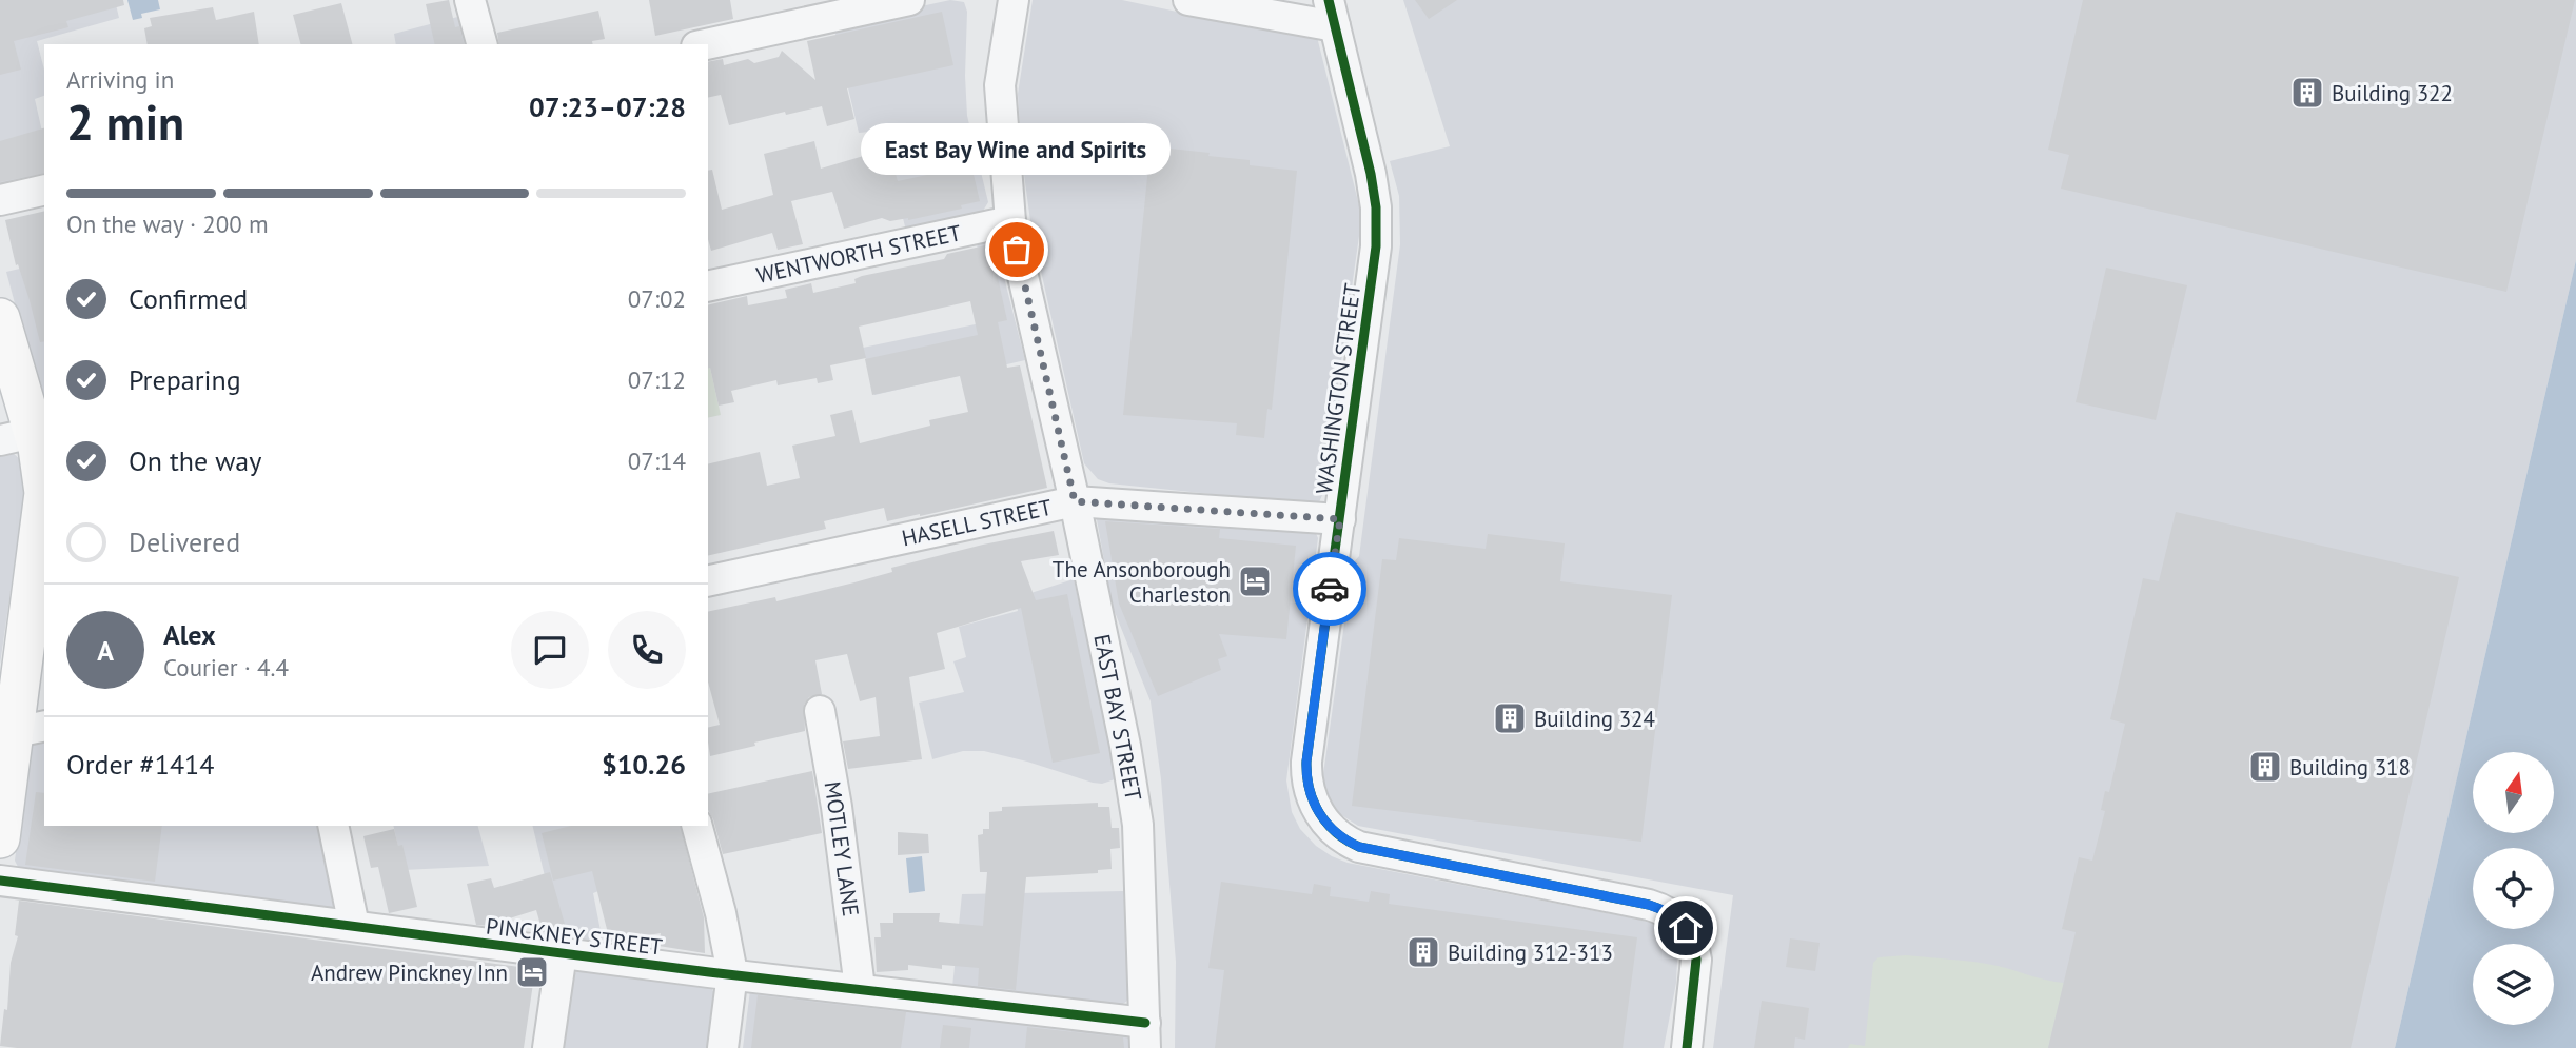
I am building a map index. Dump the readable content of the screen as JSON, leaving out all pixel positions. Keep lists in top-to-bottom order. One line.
{"streets":{"street":["WENTWORTH STREET","WASHINGTON STREET","HASELL STREET","EAST BAY STREET","MOTLEY LANE","PINCKNEY STREET"]},"crossings":[["WENTWORTH STREET","EAST BAY STREET"],["WASHINGTON STREET","HASELL STREET"],["HASELL STREET","EAST BAY STREET"],["EAST BAY STREET","PINCKNEY STREET"],["MOTLEY LANE","PINCKNEY STREET"]],"places":{"building":["Building 322","Building 324","Building 318","Building 312-313"],"other":["East Bay Wine and Spirits"],"hotel":["The Ansonborough Charleston","Andrew Pinckney Inn"]},"north":"top","page":{"heading":["2 min","Arriving in","07:23–07:28"],"panel":["Alex","Courier · 4.4","Order #1414","$10.26"],"bubble":"East Bay Wine and Spirits","bar":"On the way · 200 m","list":[["Confirmed","07:02"],["Preparing","07:12"],["On the way","07:14"],"Delivered"],"round":"A"}}
